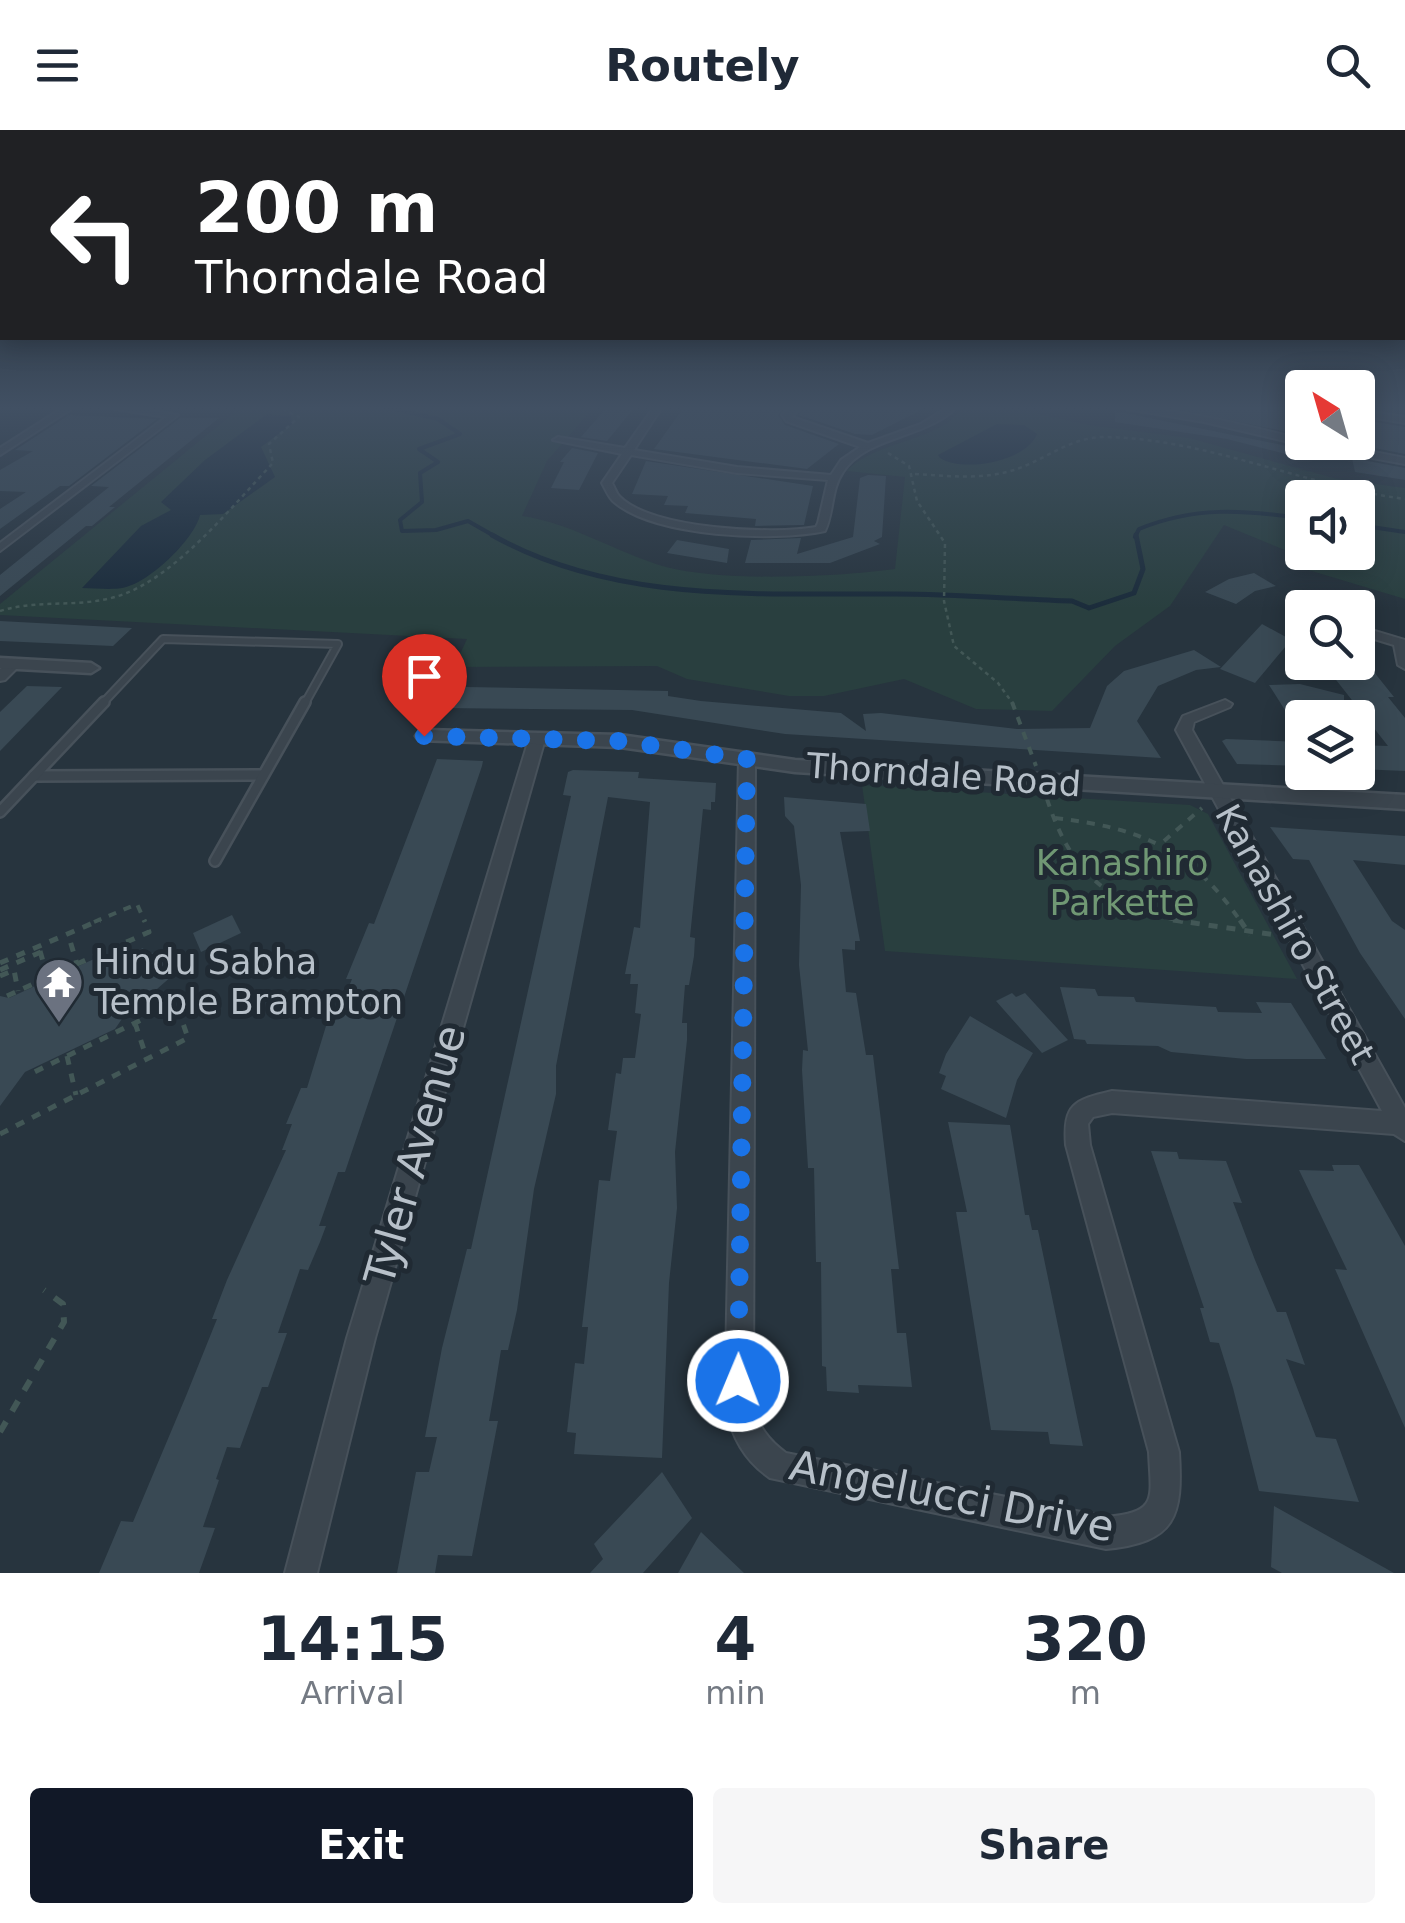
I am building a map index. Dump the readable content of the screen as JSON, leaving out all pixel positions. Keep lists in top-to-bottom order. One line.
{"streets":{"street":["Thorndale Road","Kanashiro Street","Tyler Avenue","Angelucci Drive"]},"crossings":[["Thorndale Road","Kanashiro Street"],["Thorndale Road","Tyler Avenue"],["Thorndale Road","Angelucci Drive"],["Kanashiro Street","Angelucci Drive"]],"parks":["Kanashiro Parkette"],"places":{"temple":["Hindu Sabha Temple Brampton"]},"north":"top left","page":{"header":"Routely","turn":["200 m","Thorndale Road"],"eta":["14:15","Arrival","4","min","320","m"],"buttons":["Exit","Share"]}}
